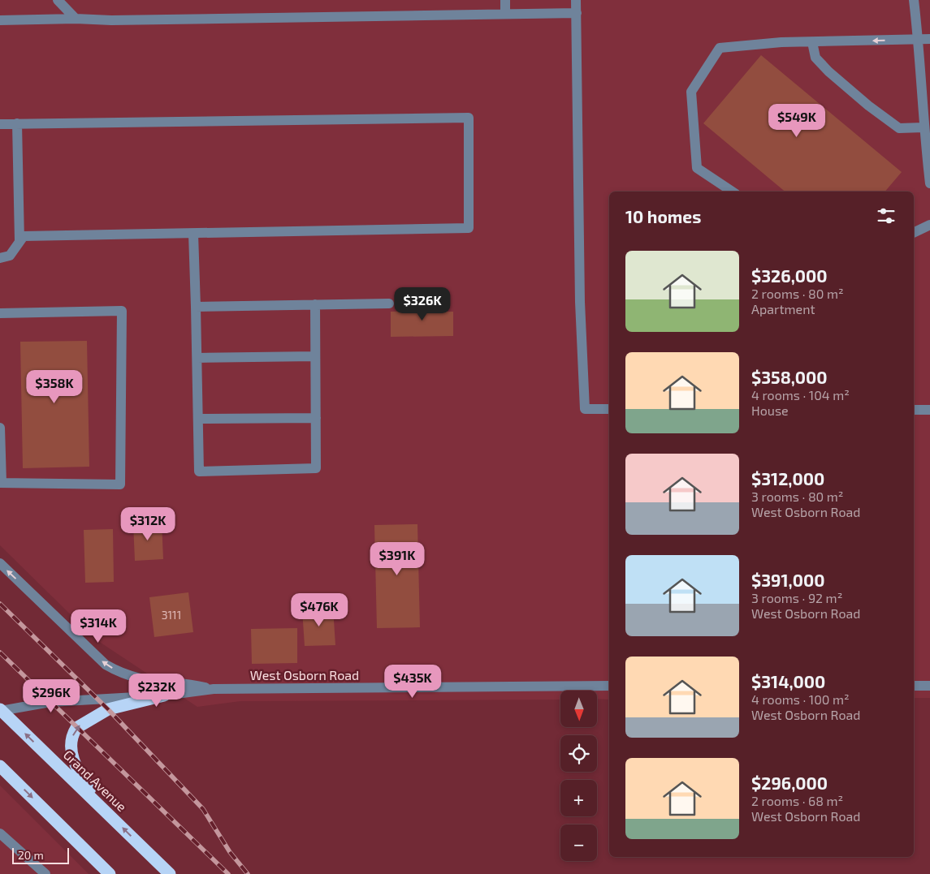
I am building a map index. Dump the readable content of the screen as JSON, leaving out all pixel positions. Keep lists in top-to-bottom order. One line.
{"streets":{"highway":["Grand Avenue"],"street":["West Osborn Road"]},"crossings":[["West Osborn Road","Grand Avenue"]],"house_numbers":["3111"],"scale_bar":"20 m","north":"bottom","page":{"price":["$549K","$326K","$358K","$312K","$391K","$476K","$314K","$435K","$232K","$296K"],"heading":"10 homes","list":[{"name":"$326,000","note":"2 rooms · 80 m² · Apartment"},{"name":"$358,000","note":"4 rooms · 104 m² · House"},{"name":"$312,000","note":"3 rooms · 80 m² · West Osborn Road"},{"name":"$391,000","note":"3 rooms · 92 m² · West Osborn Road"},{"name":"$314,000","note":"4 rooms · 100 m² · West Osborn Road"},{"name":"$296,000","note":"2 rooms · 68 m² · West Osborn Road"}],"map_buttons":["+","−"],"scale":"20 m"}}
